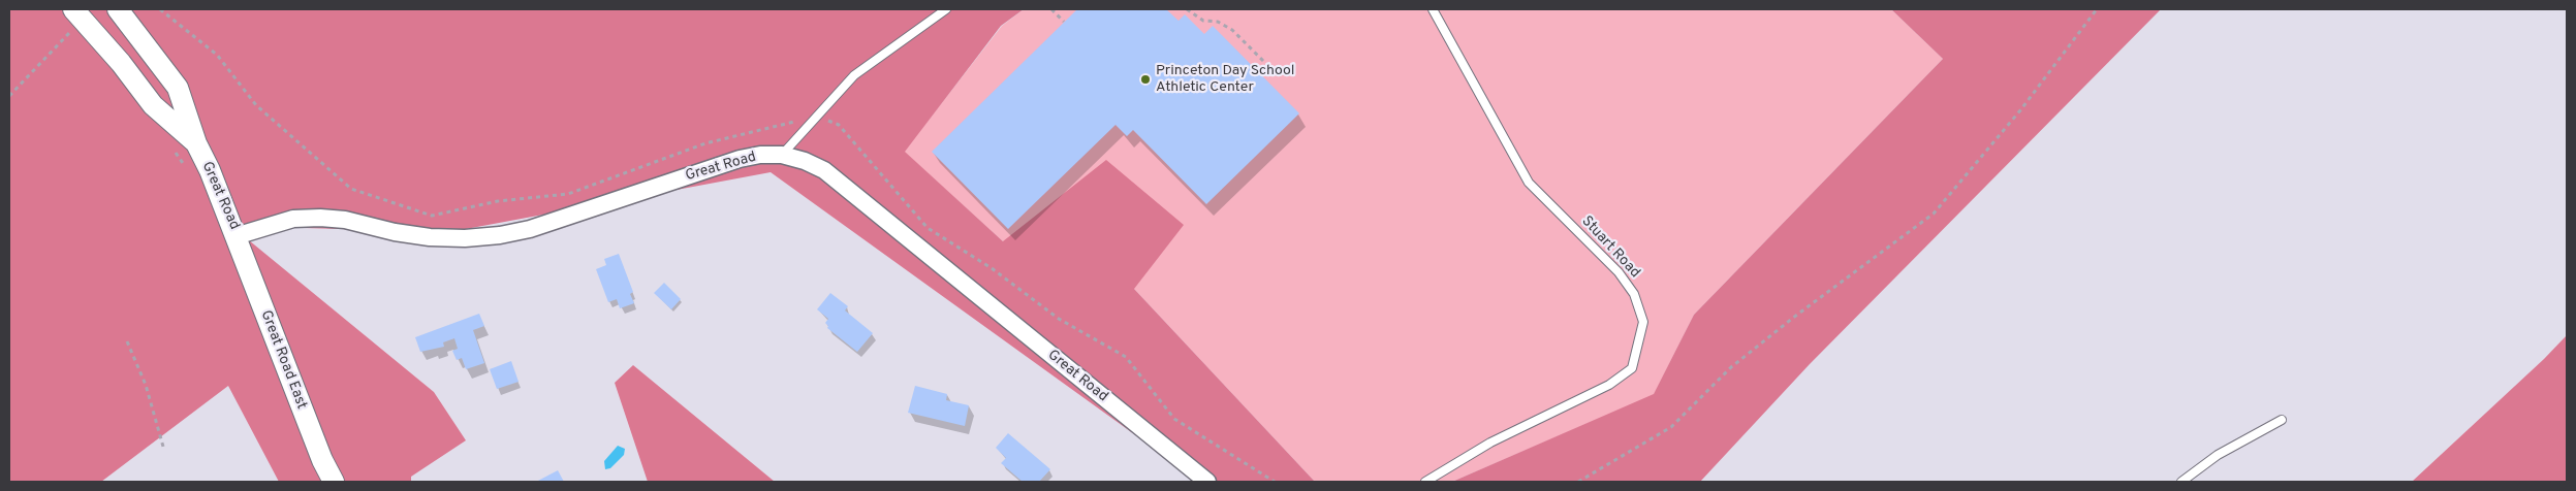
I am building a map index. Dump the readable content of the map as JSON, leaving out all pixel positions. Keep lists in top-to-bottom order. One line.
{"streets":{"street":["Great Road","Great Road East"],"lane":["Stuart Road"]},"crossings":[["Great Road","Great Road East"]],"places":["Princeton Day School Athletic Center"]}
